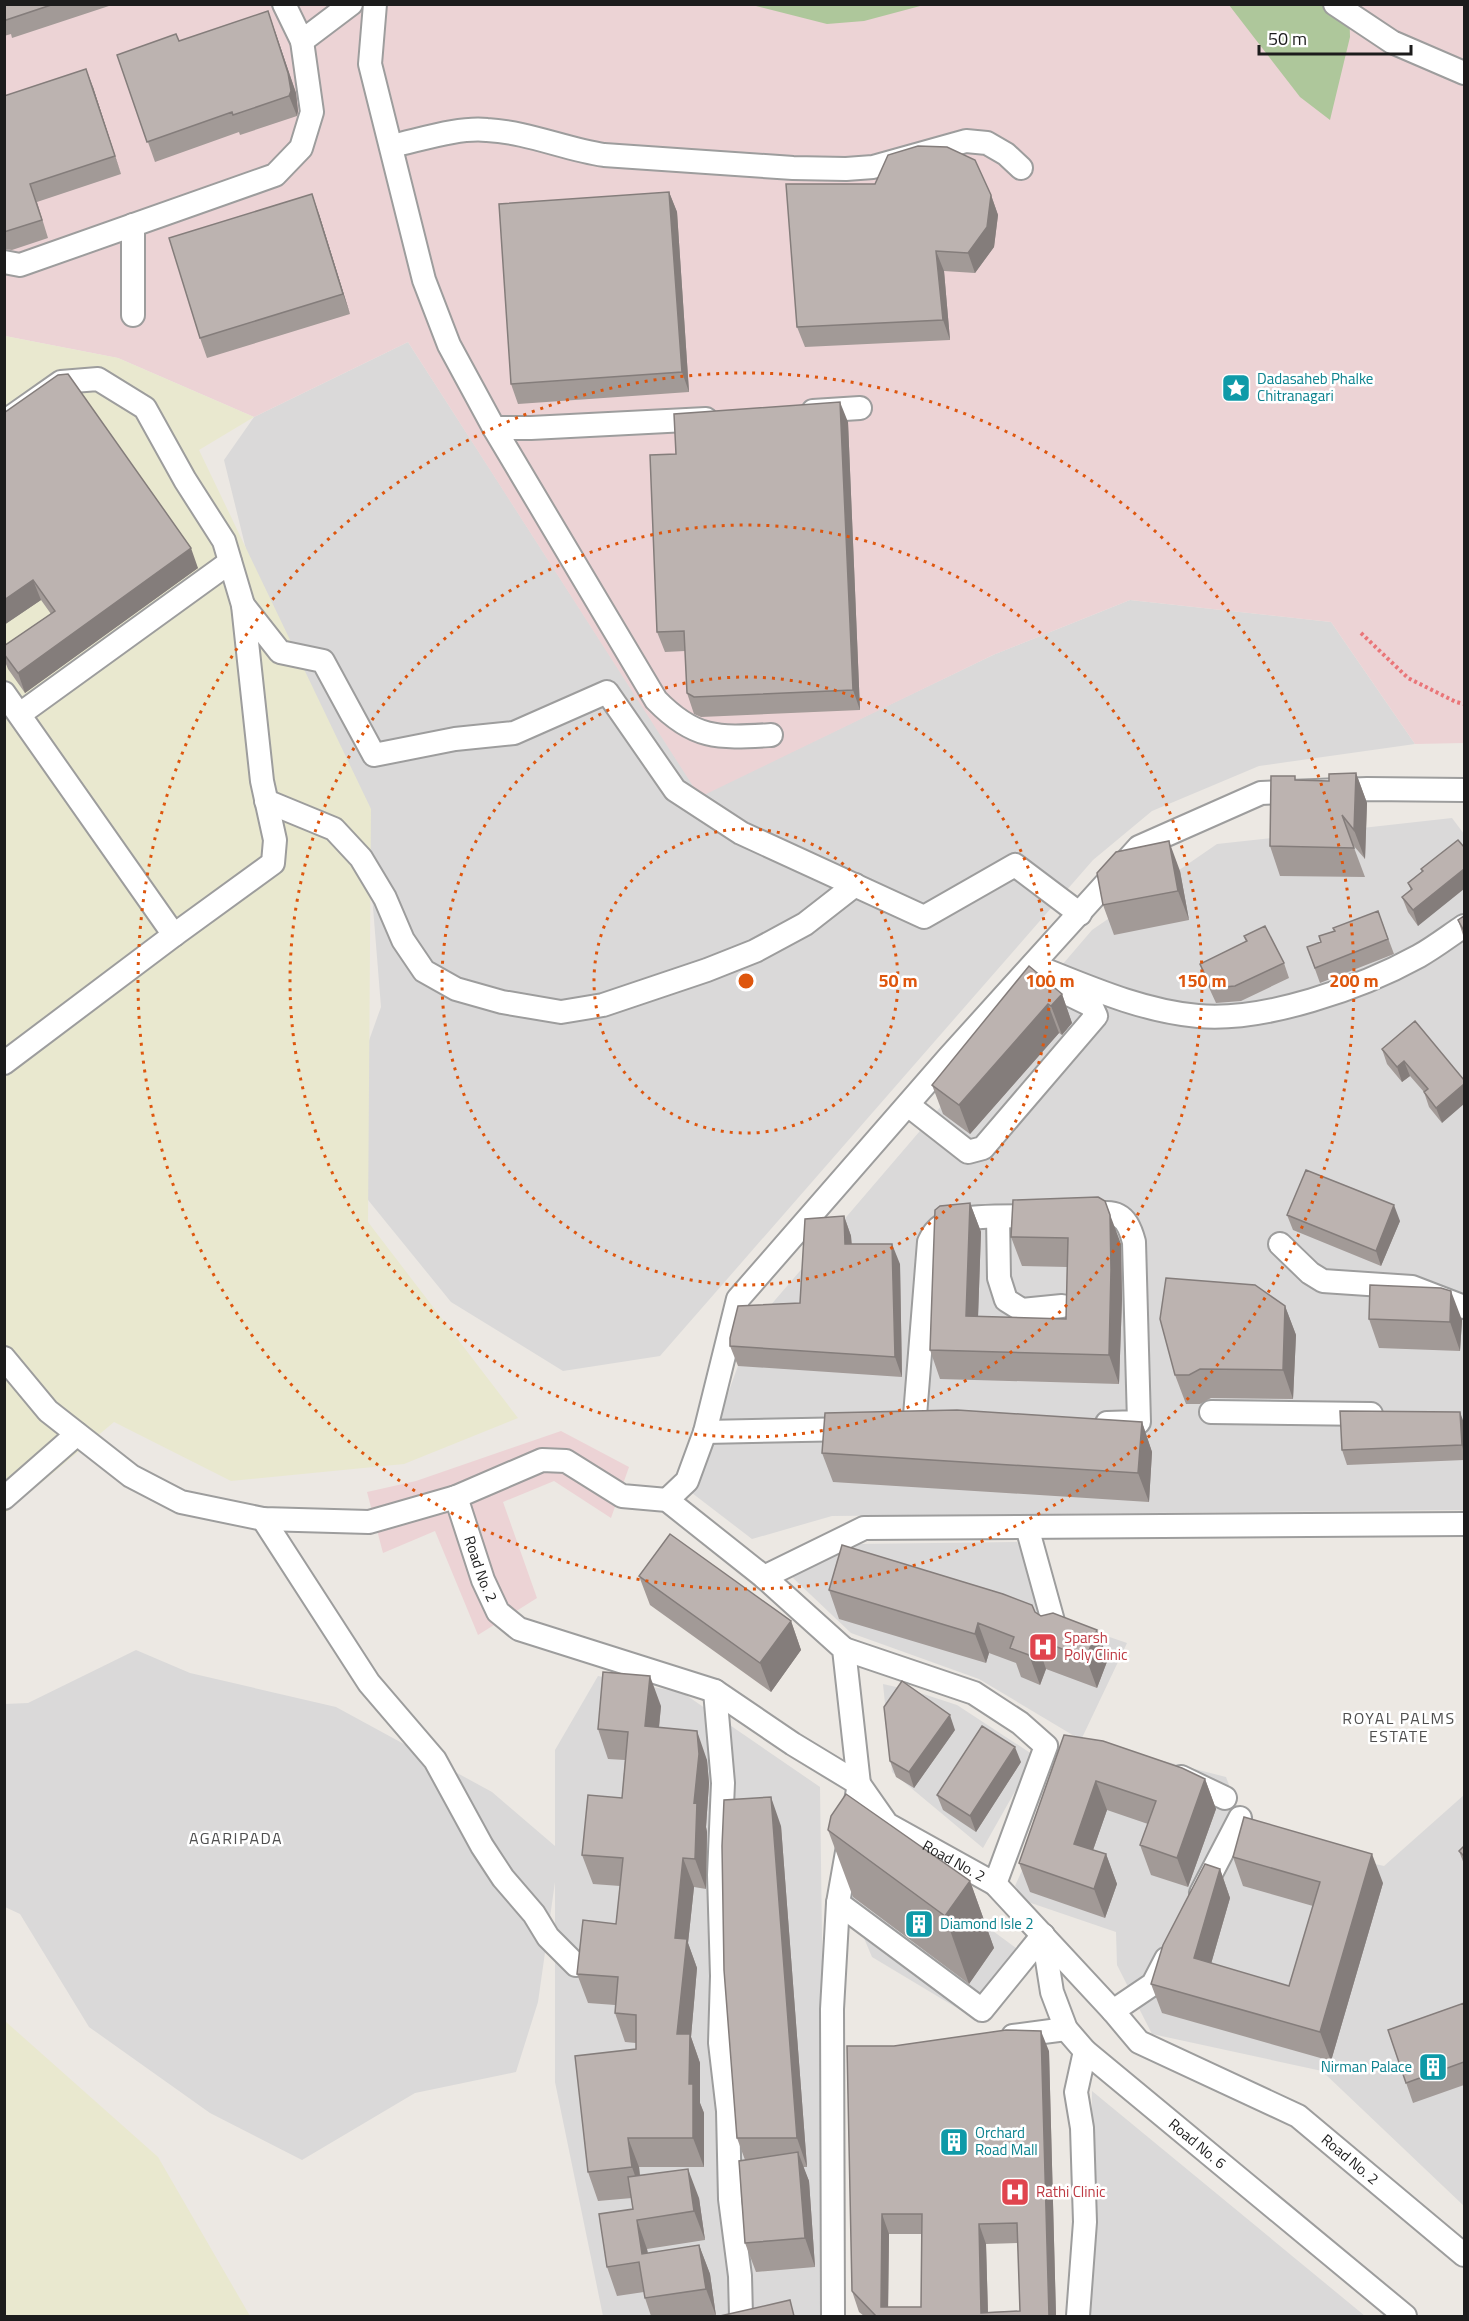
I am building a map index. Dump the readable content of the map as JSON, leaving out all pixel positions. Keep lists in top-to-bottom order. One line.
{"streets":{"street":["Road No. 2","Road No. 6"]},"crossings":[["Road No. 2","Road No. 6"]],"districts":["ROYAL PALMS ESTATE","AGARIPADA"],"places":{"place":["Dadasaheb Phalke Chitranagari"],"hospital":["Sparsh Poly Clinic","Rathi Clinic"],"building":["Diamond Isle 2","Nirman Palace","Orchard Road Mall"]},"scale_bar":"50 m","rings":["50 m","100 m","150 m","200 m"]}
